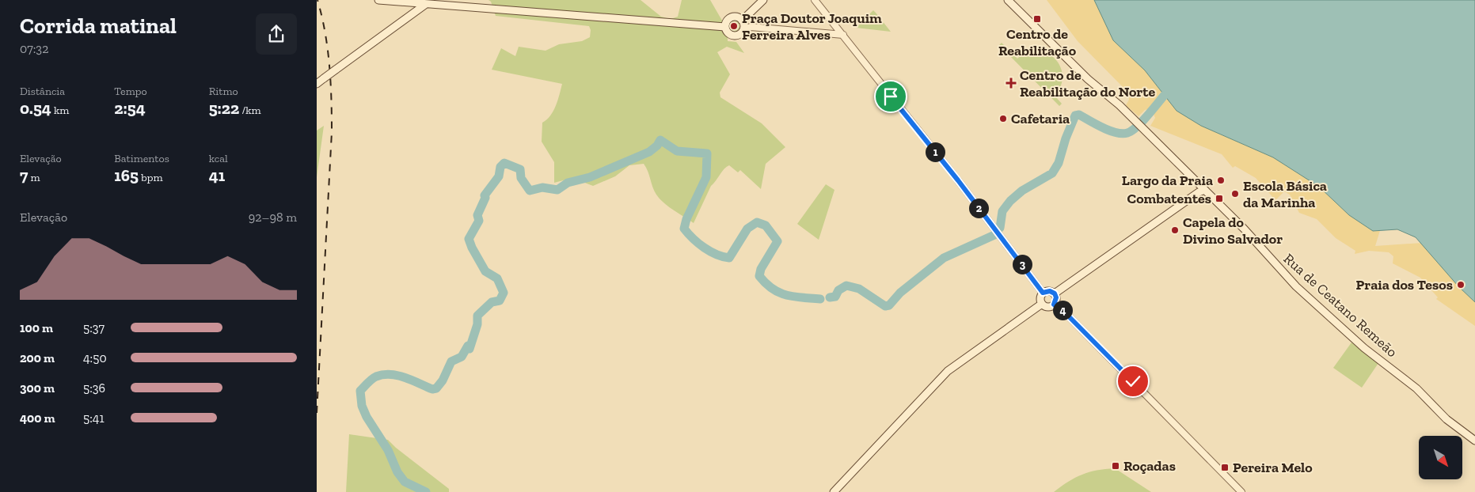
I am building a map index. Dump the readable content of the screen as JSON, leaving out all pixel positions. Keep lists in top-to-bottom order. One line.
{"streets":{"main road":["Rua de Ceatano Remeão"]},"places":{"transit":["Centro de Reabilitação","Combatentes","Roçadas","Pereira Melo"],"other":["Praça Doutor Joaquim Ferreira Alves","Cafetaria","Largo da Praia","Escola Básica da Marinha","Capela do Divino Salvador","Praia dos Tesos"],"health":["Centro de Reabilitação do Norte"]},"north":"bottom right","page":{"heading":["Corrida matinal","07:32"],"stats":[["Distância","0.54 km"],["Tempo","2:54"],["Ritmo","5:22 /km"],["Elevação","7 m"],["Batimentos","165 bpm"],["kcal","41"]],"pins":["1","2","3","4"],"chart":["Elevação","92–98 m"],"list":[{"name":"100 m","note":"5:37"},{"name":"200 m","note":"4:50"},{"name":"300 m","note":"5:36"},{"name":"400 m","note":"5:41"}]}}
